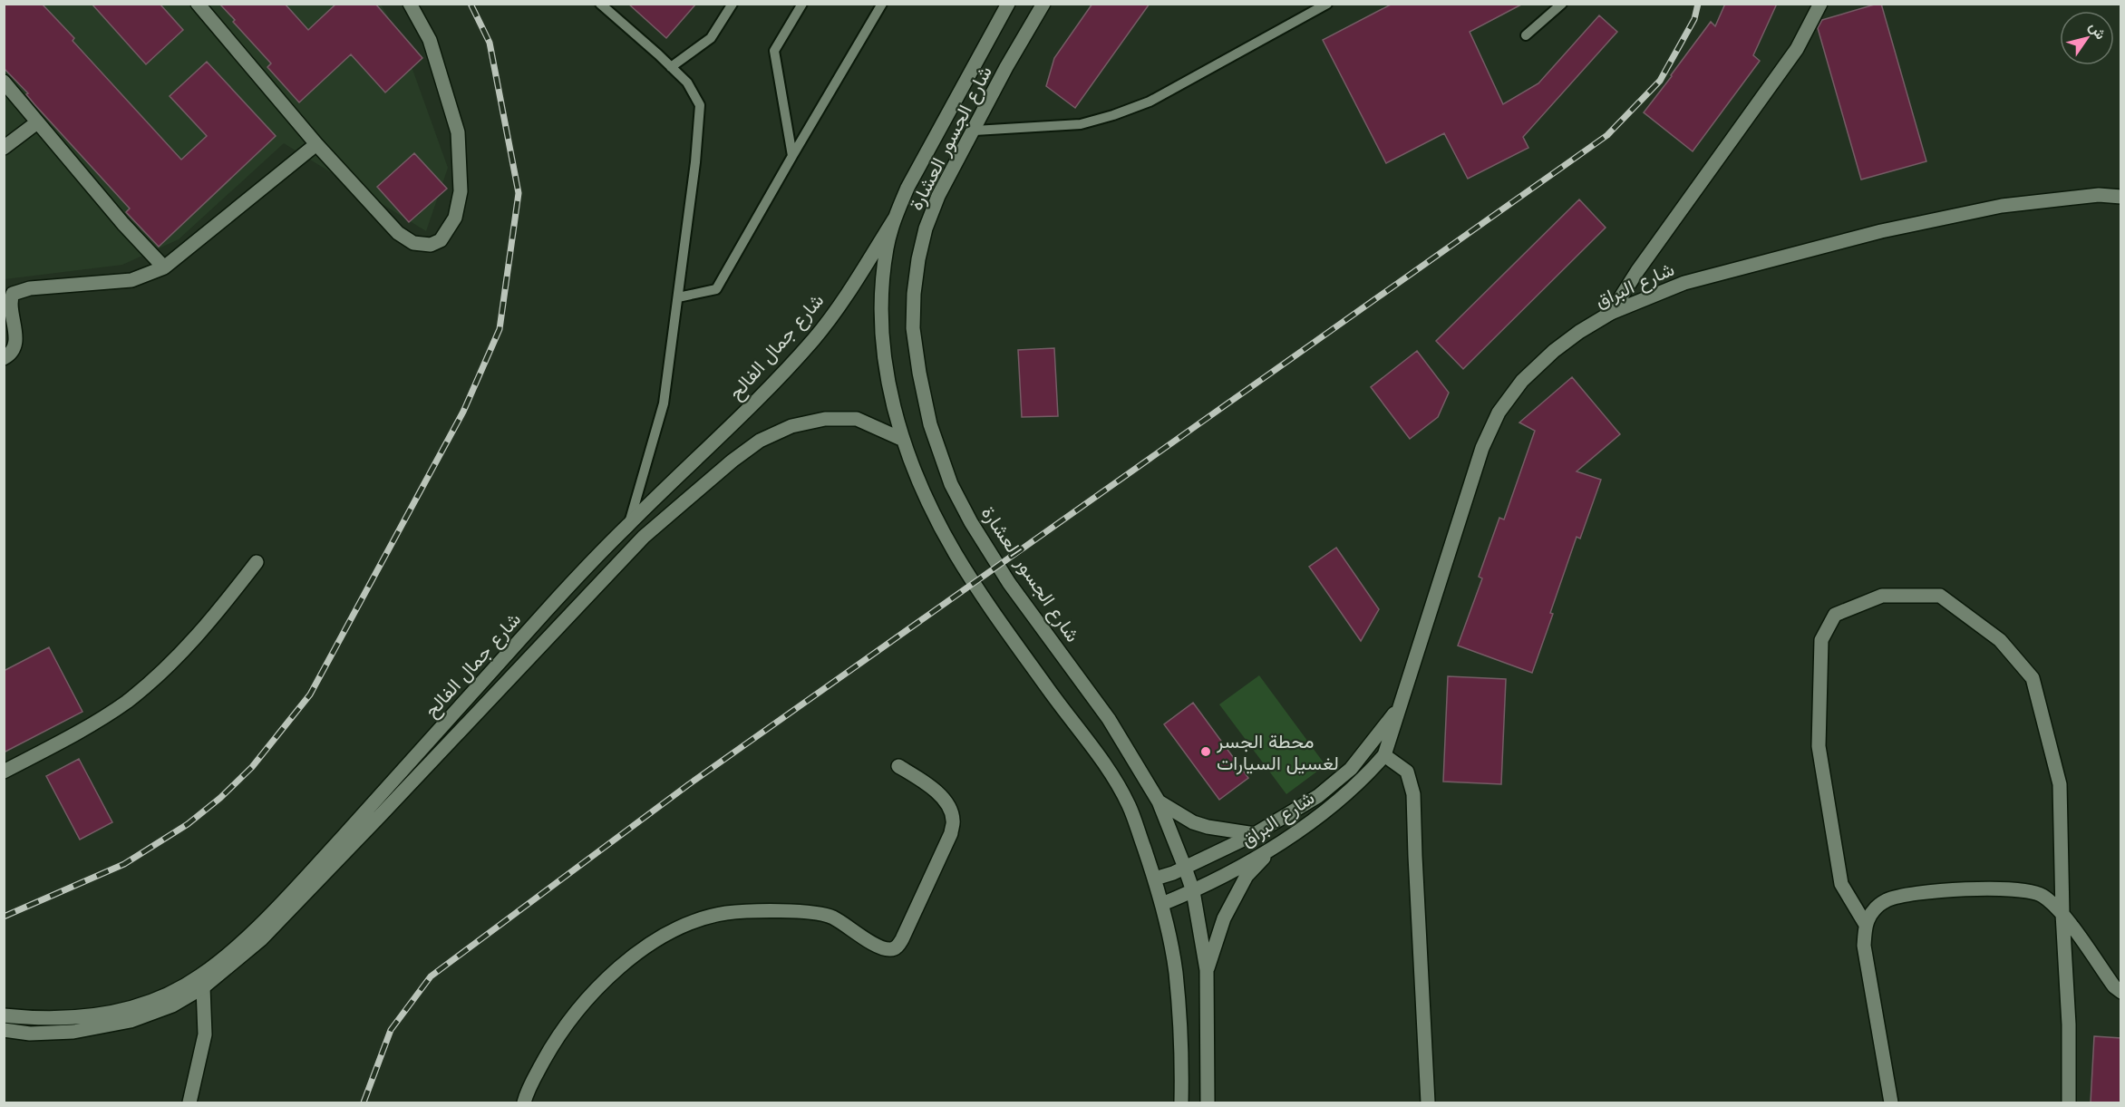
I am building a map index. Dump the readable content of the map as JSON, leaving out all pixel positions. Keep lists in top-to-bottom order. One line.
{"streets":{"street":["شارع الجسور العشارة","شارع البراق","شارع جمال الفالح"]},"crossings":[["شارع الجسور العشارة","شارع البراق"],["شارع الجسور العشارة","شارع جمال الفالح"]],"places":["محطة الجسر لغسيل السيارات"],"north":"top right"}
